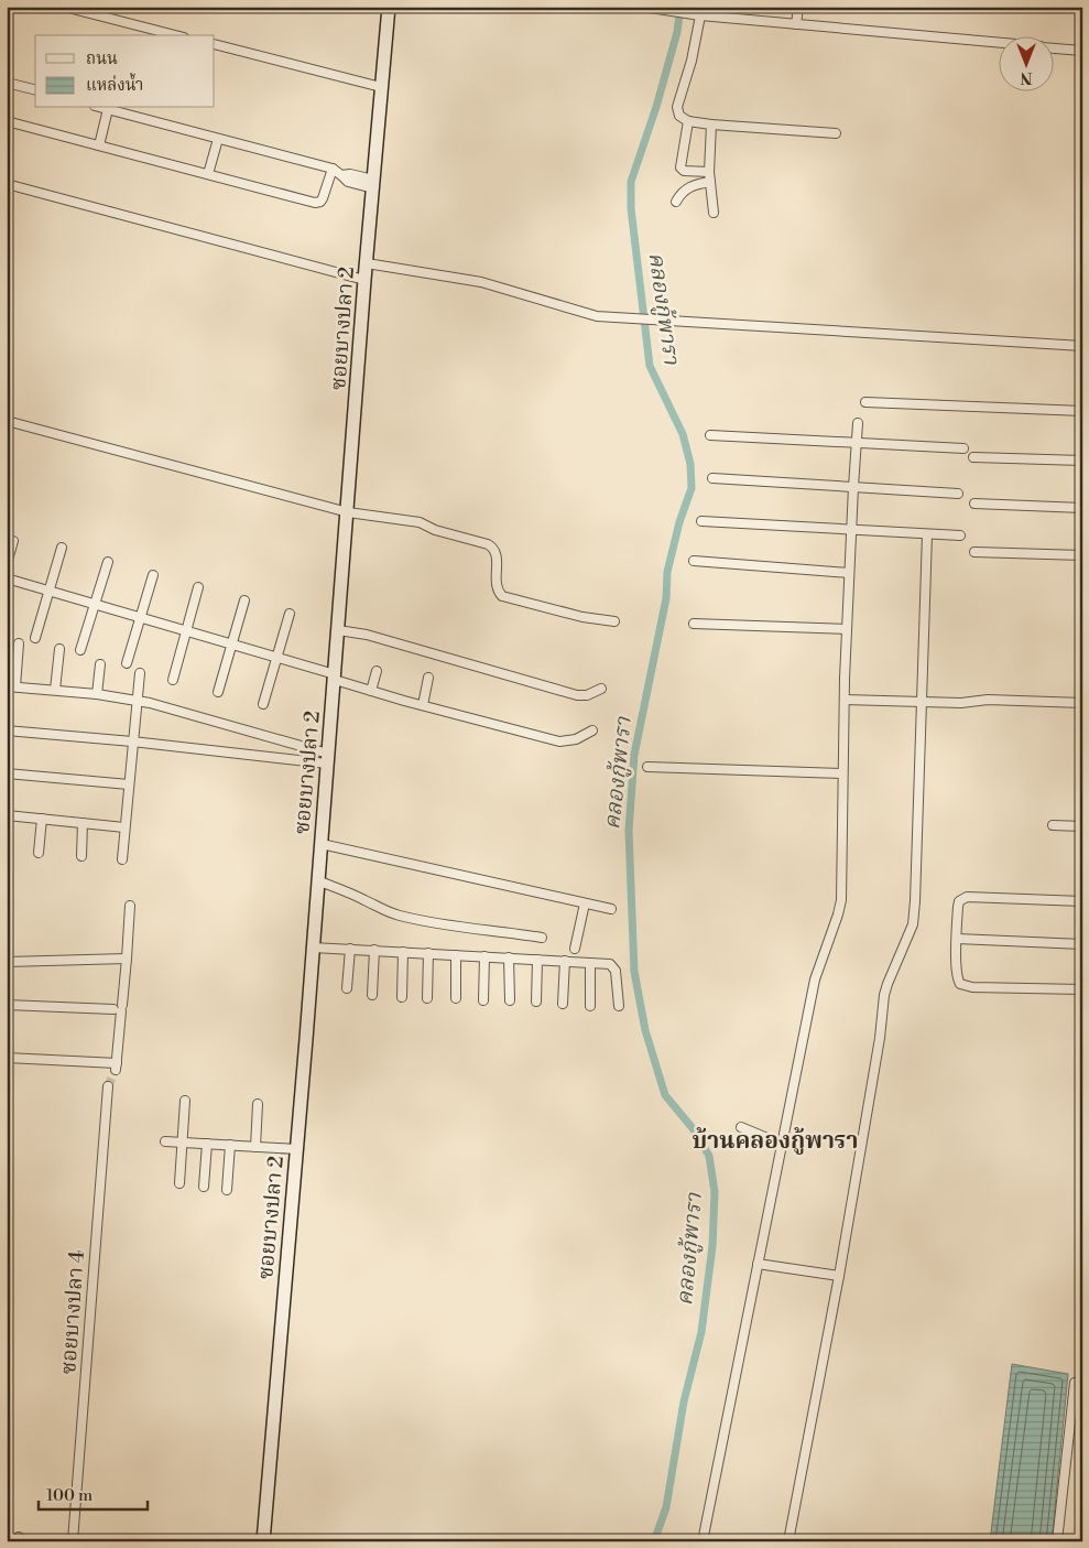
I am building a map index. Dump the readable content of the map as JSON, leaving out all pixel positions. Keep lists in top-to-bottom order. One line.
{"streets":{"street":["ซอยบางปลา 2","ซอยบางปลา 4"]},"districts":["บ้านคลองกู้พารา"],"water":["คลองกู้พารา"],"legend":["ถนน","แหล่งน้ำ"],"scale_bar":"100 m","north":"bottom"}
